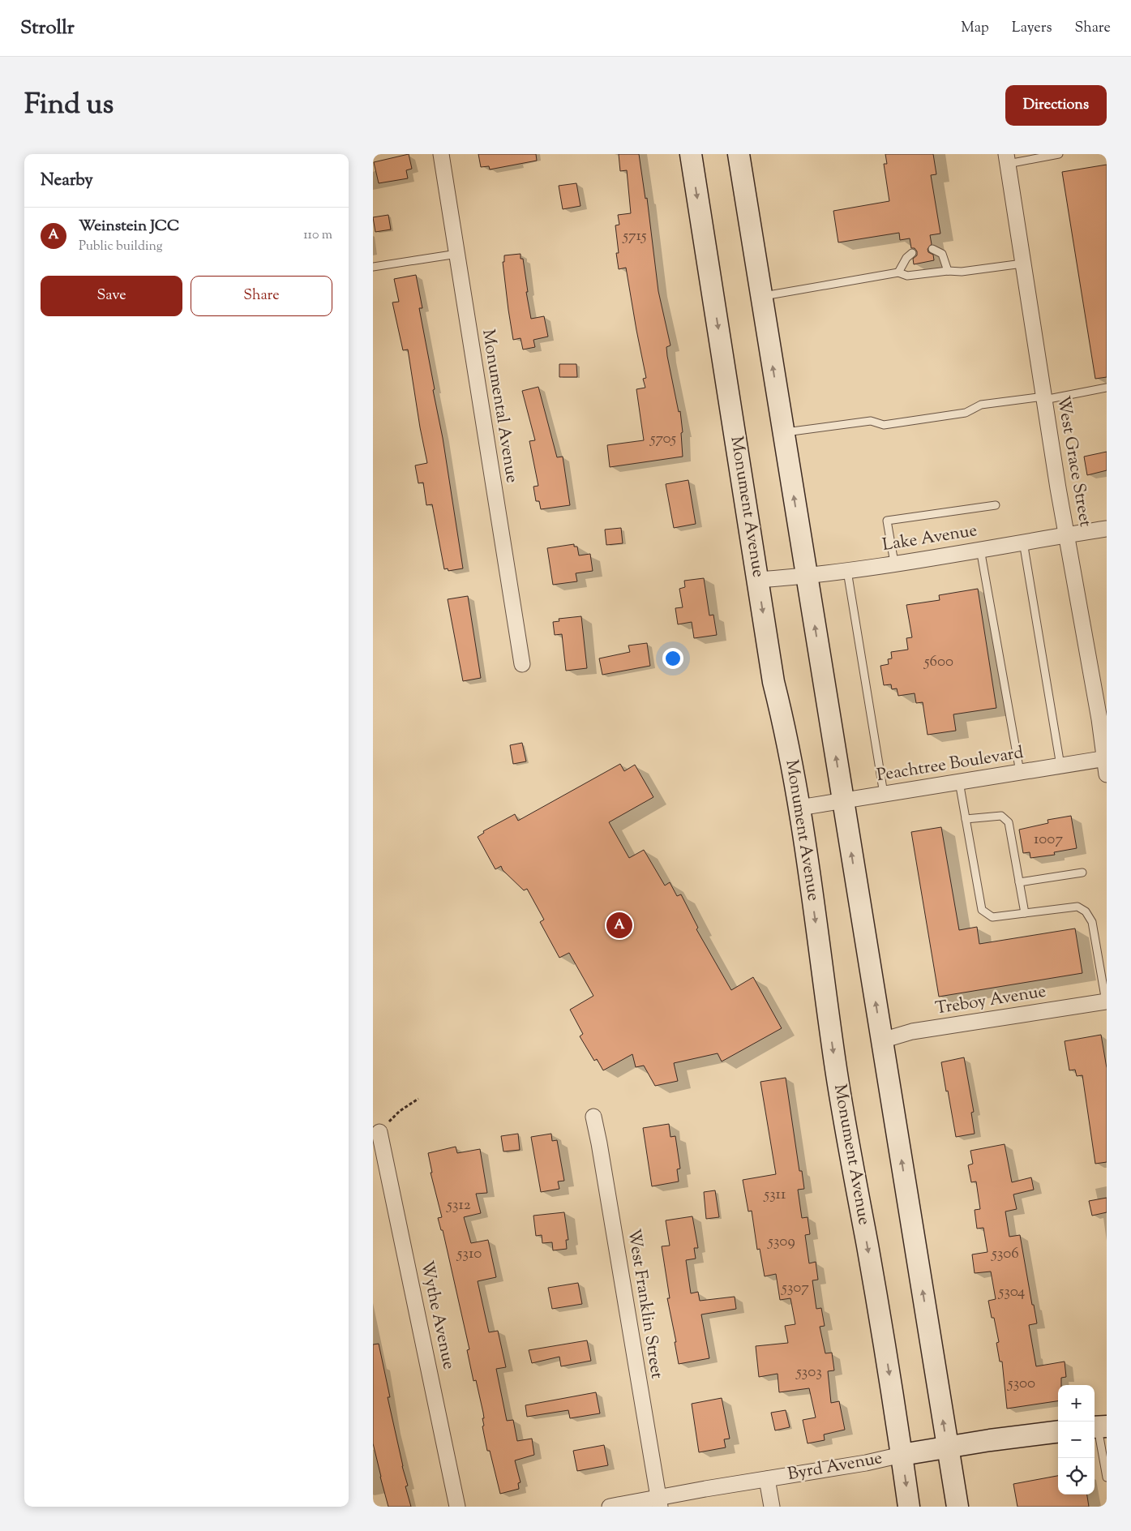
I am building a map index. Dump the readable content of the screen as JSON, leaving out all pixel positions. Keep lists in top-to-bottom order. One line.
{"streets":{"street":["Monumental Avenue","West Grace Street","Monument Avenue","Lake Avenue","Peachtree Boulevard","Treboy Avenue","West Franklin Street","Wythe Avenue","Byrd Avenue"]},"crossings":[["West Grace Street","Lake Avenue"],["West Grace Street","Peachtree Boulevard"],["Monument Avenue","Lake Avenue"],["Monument Avenue","Peachtree Boulevard"],["Monument Avenue","Byrd Avenue"],["West Franklin Street","Byrd Avenue"]],"house_numbers":["5715","5705","5600","1007","5311","5312","5309","5310","5306","5307","5304","5303","5300"],"page":{"header":"Strollr","nav":["Map","Layers","Share"],"title":"Find us","buttons":["Directions",["Save","Share"]],"heading":"Nearby","list":[{"mark":"A","name":"Weinstein JCC","note":"Public building","value":"110 m"}],"pins":"A","map_buttons":["+","−"]}}
